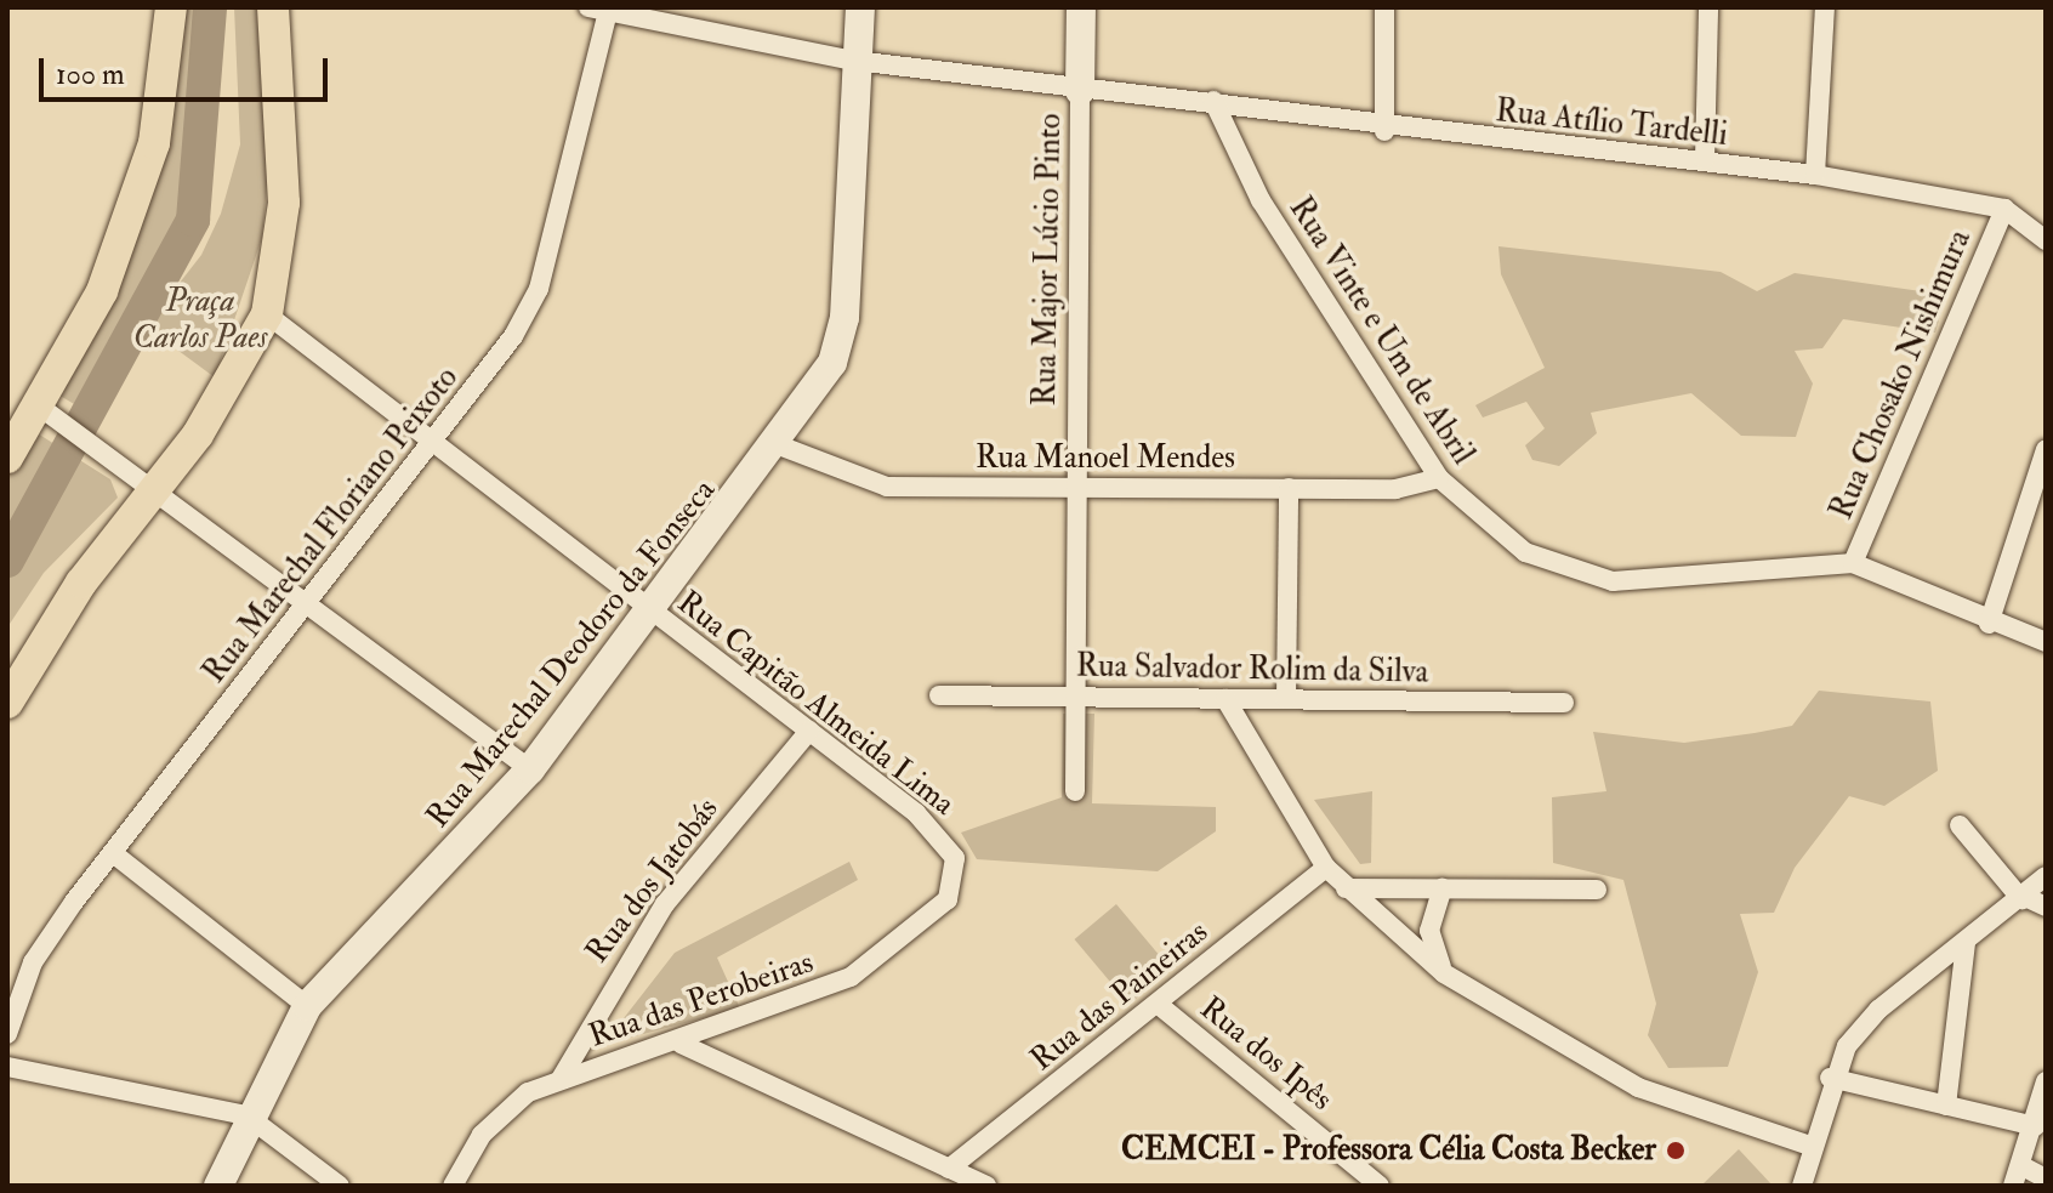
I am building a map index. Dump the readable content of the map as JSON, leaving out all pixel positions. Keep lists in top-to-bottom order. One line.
{"streets":{"street":["Rua Atílio Tardelli","Rua Major Lúcio Pinto","Rua Vinte e Um de Abril","Rua Chosako Nishimura","Rua Manoel Mendes","Rua Marechal Floriano Peixoto","Rua Marechal Deodoro da Fonseca","Rua Salvador Rolim da Silva","Rua Capitão Almeida Lima","Rua dos Jatobás","Rua das Paineiras","Rua das Perobeiras","Rua dos Ipês"]},"crossings":[["Rua Atílio Tardelli","Rua Major Lúcio Pinto"],["Rua Atílio Tardelli","Rua Vinte e Um de Abril"],["Rua Atílio Tardelli","Rua Chosako Nishimura"],["Rua Atílio Tardelli","Rua Marechal Floriano Peixoto"],["Rua Atílio Tardelli","Rua Marechal Deodoro da Fonseca"],["Rua Major Lúcio Pinto","Rua Manoel Mendes"],["Rua Major Lúcio Pinto","Rua Salvador Rolim da Silva"],["Rua Vinte e Um de Abril","Rua Chosako Nishimura"],["Rua Vinte e Um de Abril","Rua Manoel Mendes"],["Rua Manoel Mendes","Rua Marechal Deodoro da Fonseca"],["Rua Marechal Floriano Peixoto","Rua Capitão Almeida Lima"],["Rua Marechal Deodoro da Fonseca","Rua Capitão Almeida Lima"],["Rua Capitão Almeida Lima","Rua dos Jatobás"],["Rua Capitão Almeida Lima","Rua das Perobeiras"],["Rua dos Jatobás","Rua das Perobeiras"],["Rua das Paineiras","Rua dos Ipês"]],"parks":["Praça Carlos Paes"],"places":["CEMCEI - Professora Célia Costa Becker"],"scale_bar":"100 m"}
